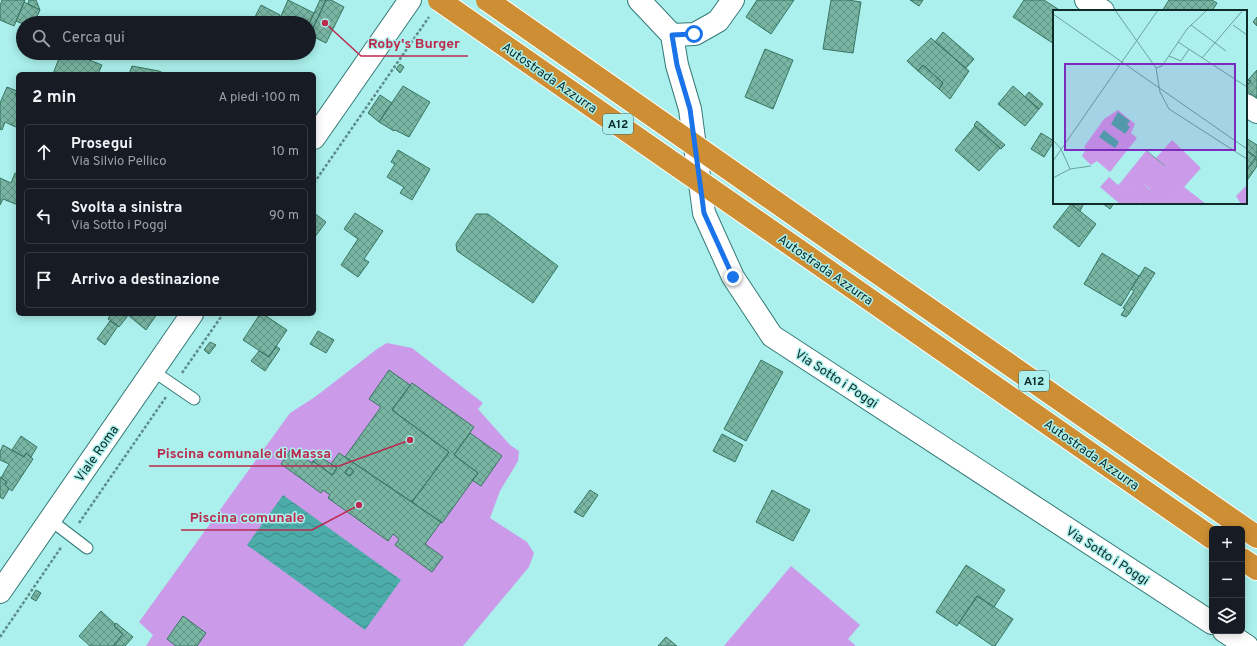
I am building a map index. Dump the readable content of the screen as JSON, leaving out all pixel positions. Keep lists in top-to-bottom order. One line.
{"streets":{"highway":["Autostrada Azzurra","A12"],"street":["Via Sotto i Poggi","Viale Roma"]},"places":["Roby's Burger","Piscina comunale di Massa","Piscina comunale"],"page":{"search":"Cerca qui","heading":["2 min","A piedi · 100 m"],"list":[["Prosegui","Via Silvio Pellico","10 m"],["Svolta a sinistra","Via Sotto i Poggi","90 m"],"Arrivo a destinazione"],"map_buttons":["+","−"]}}
